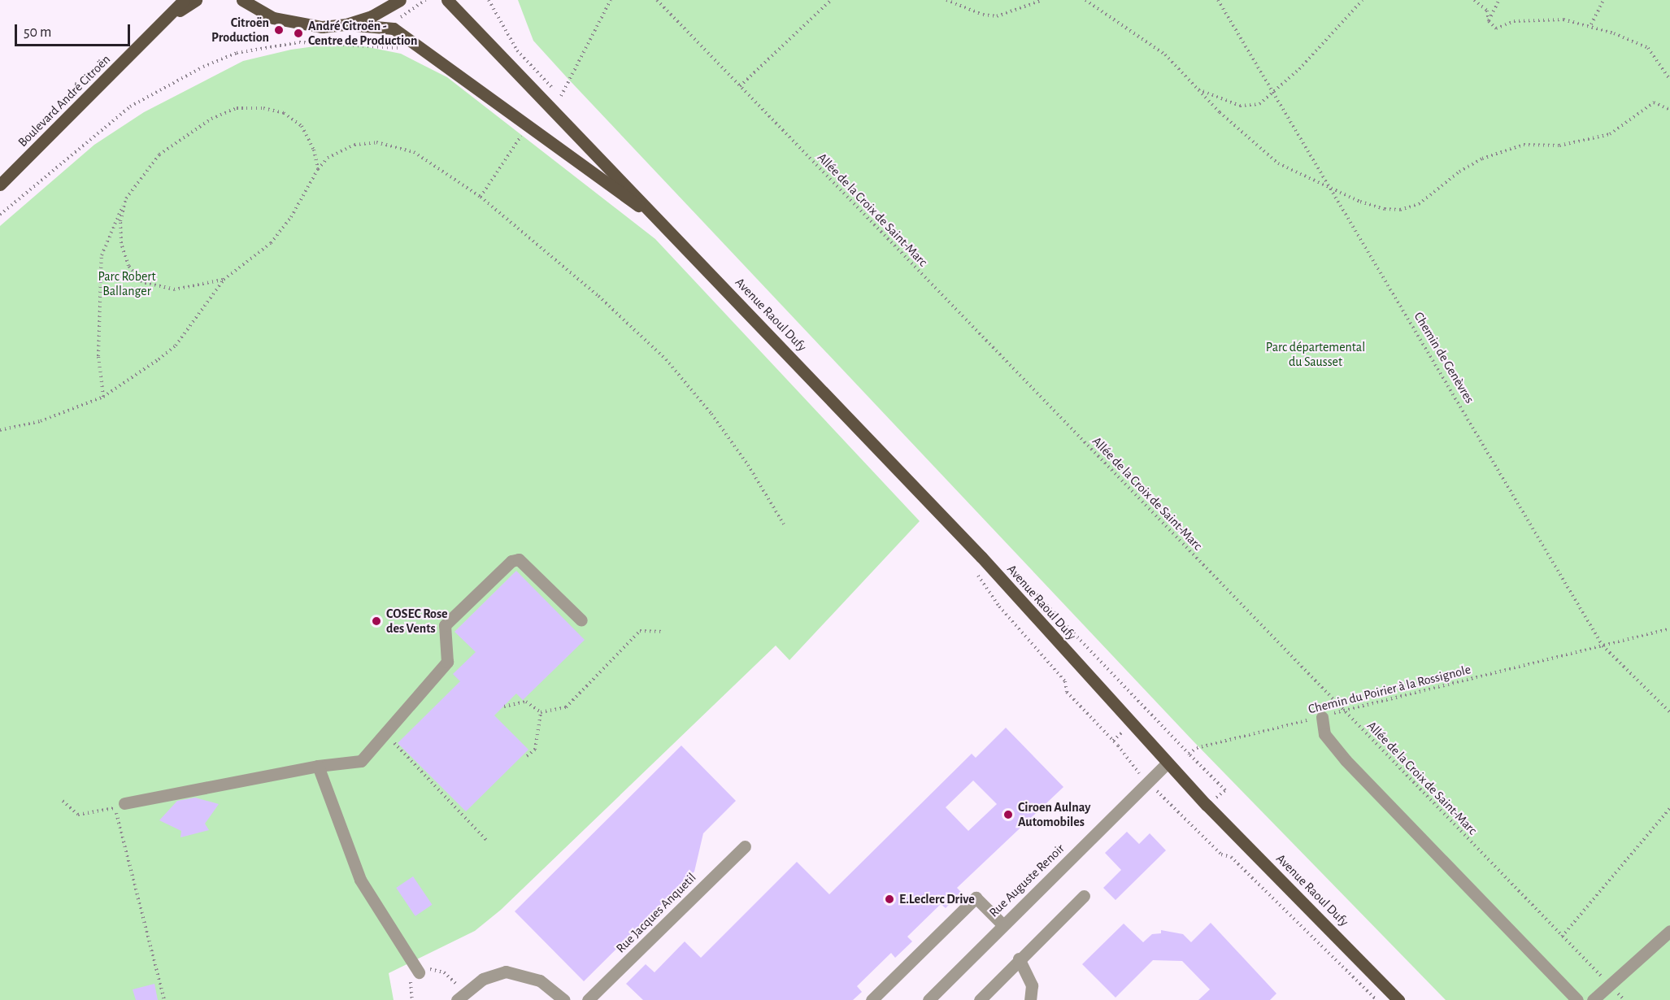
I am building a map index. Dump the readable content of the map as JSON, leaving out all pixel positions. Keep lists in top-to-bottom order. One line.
{"streets":{"main road":["Boulevard André Citroën","Avenue Raoul Dufy"],"street":["Rue Auguste Renoir","Rue Jacques Anquetil"],"path":["Allée de la Croix de Saint-Marc","Chemin de Genèvres","Chemin du Poirier à la Rossignole"]},"crossings":[["Allée de la Croix de Saint-Marc","Chemin du Poirier à la Rossignole"],["Avenue Raoul Dufy","Chemin du Poirier à la Rossignole"],["Avenue Raoul Dufy","Rue Auguste Renoir"],["Chemin de Genèvres","Chemin du Poirier à la Rossignole"]],"parks":["Parc Robert Ballanger","Parc départemental du Sausset"],"places":["Citroën Production","André Citroën - Centre de Production","COSEC Rose des Vents","Ciroen Aulnay Automobiles","E.Leclerc Drive"],"scale_bar":"50 m"}
